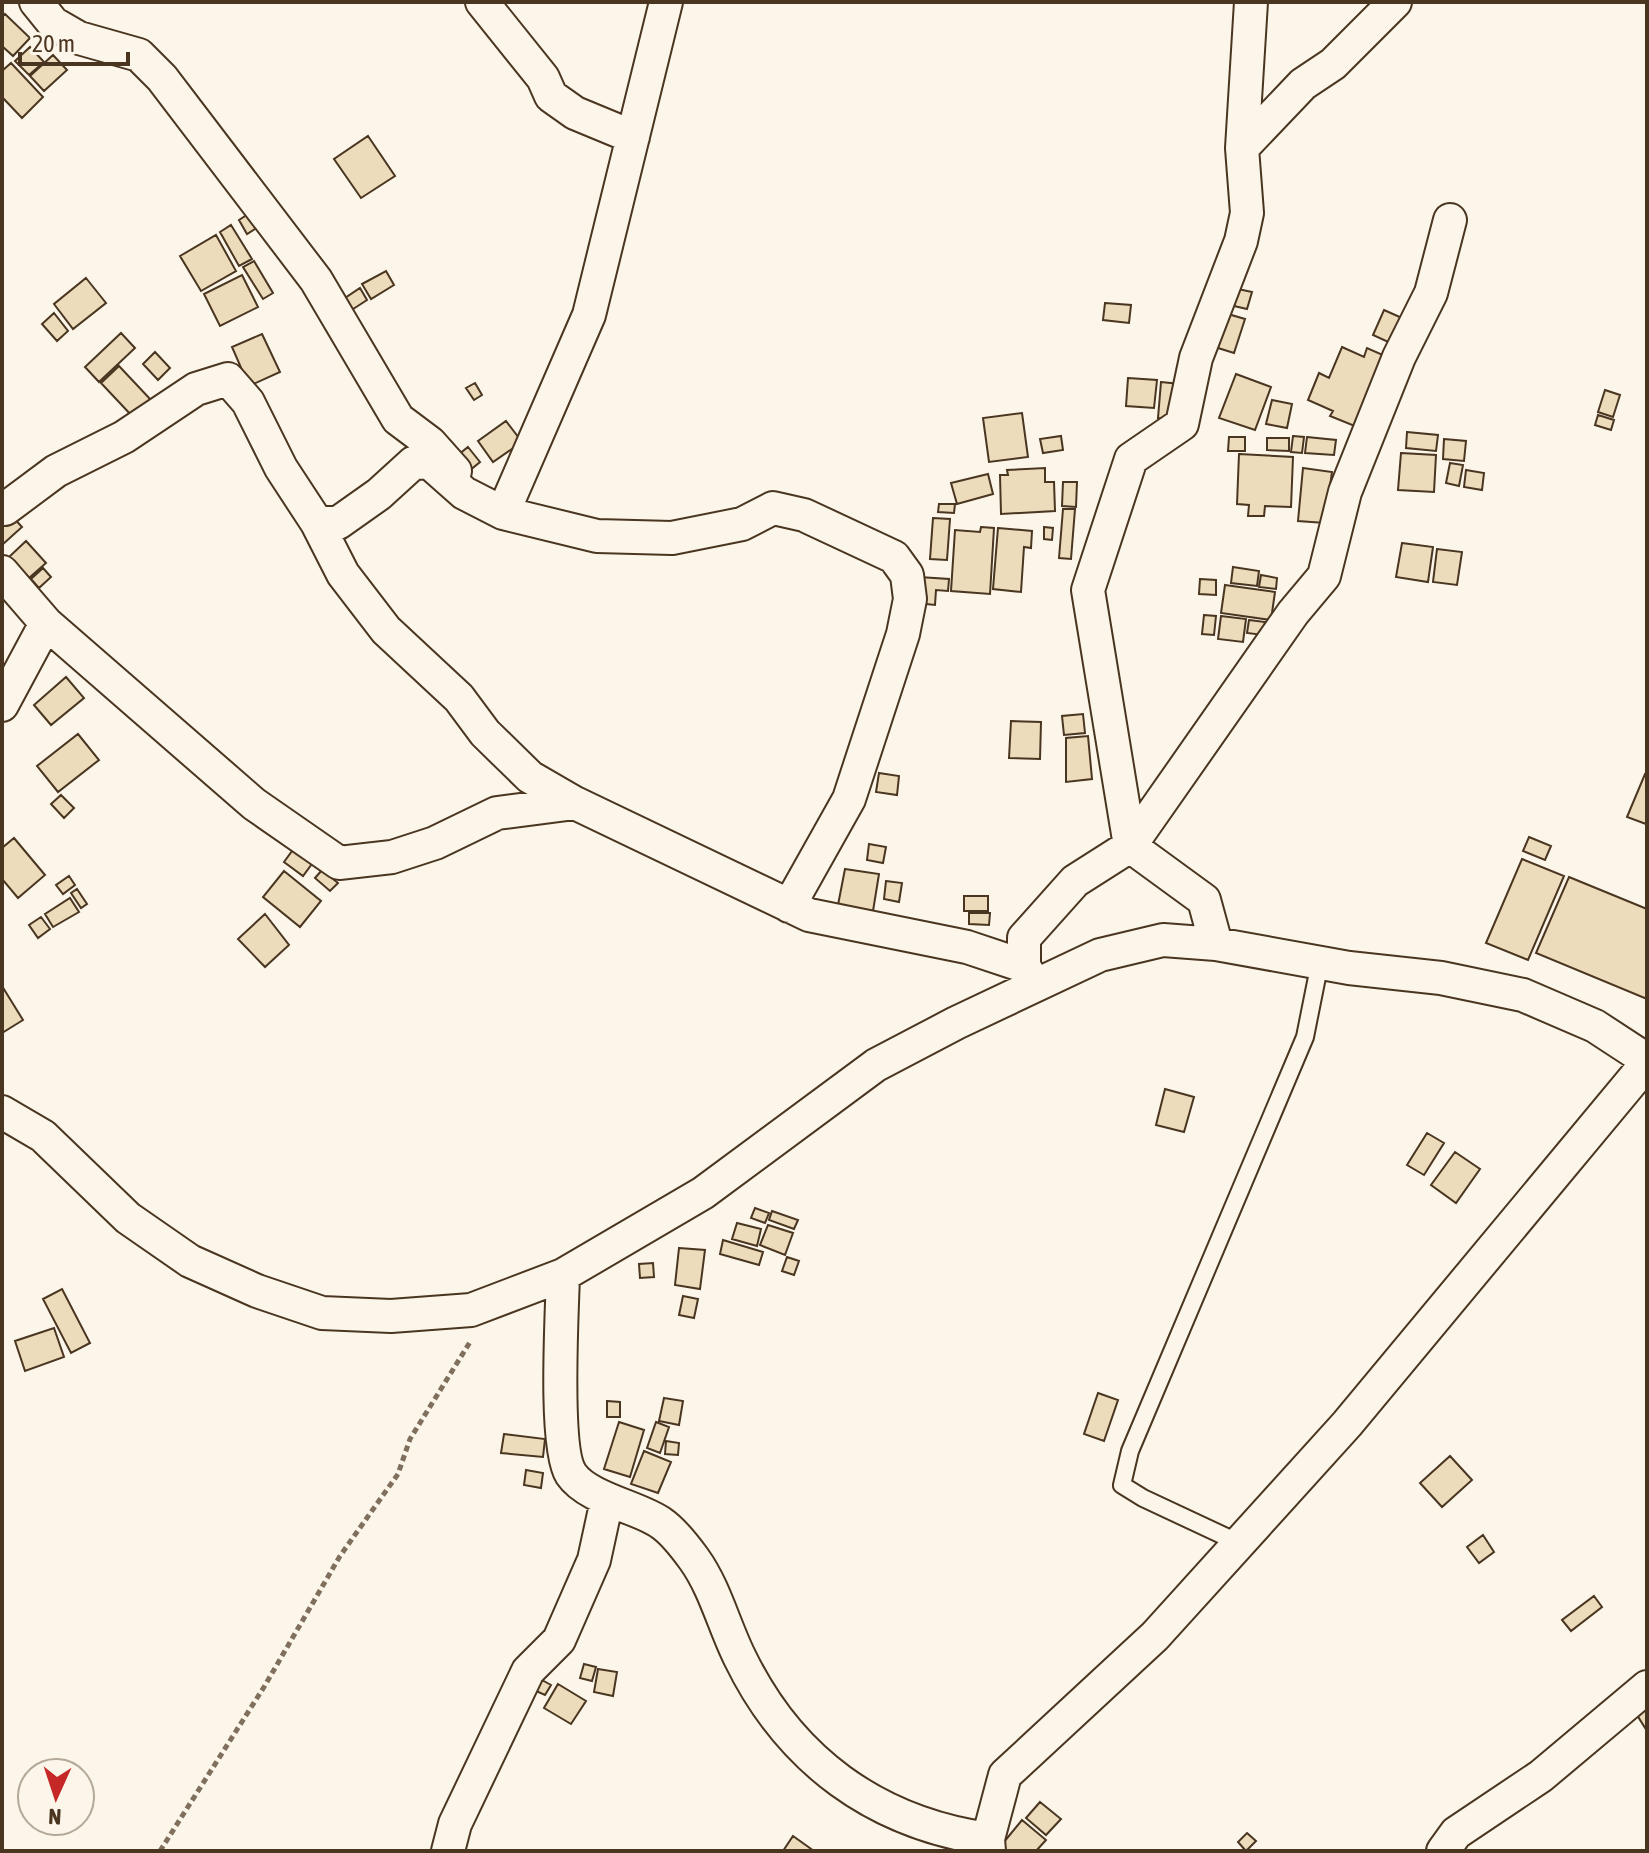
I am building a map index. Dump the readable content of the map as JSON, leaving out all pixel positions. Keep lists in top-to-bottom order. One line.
{"scale_bar":"20 m","north":"bottom"}
